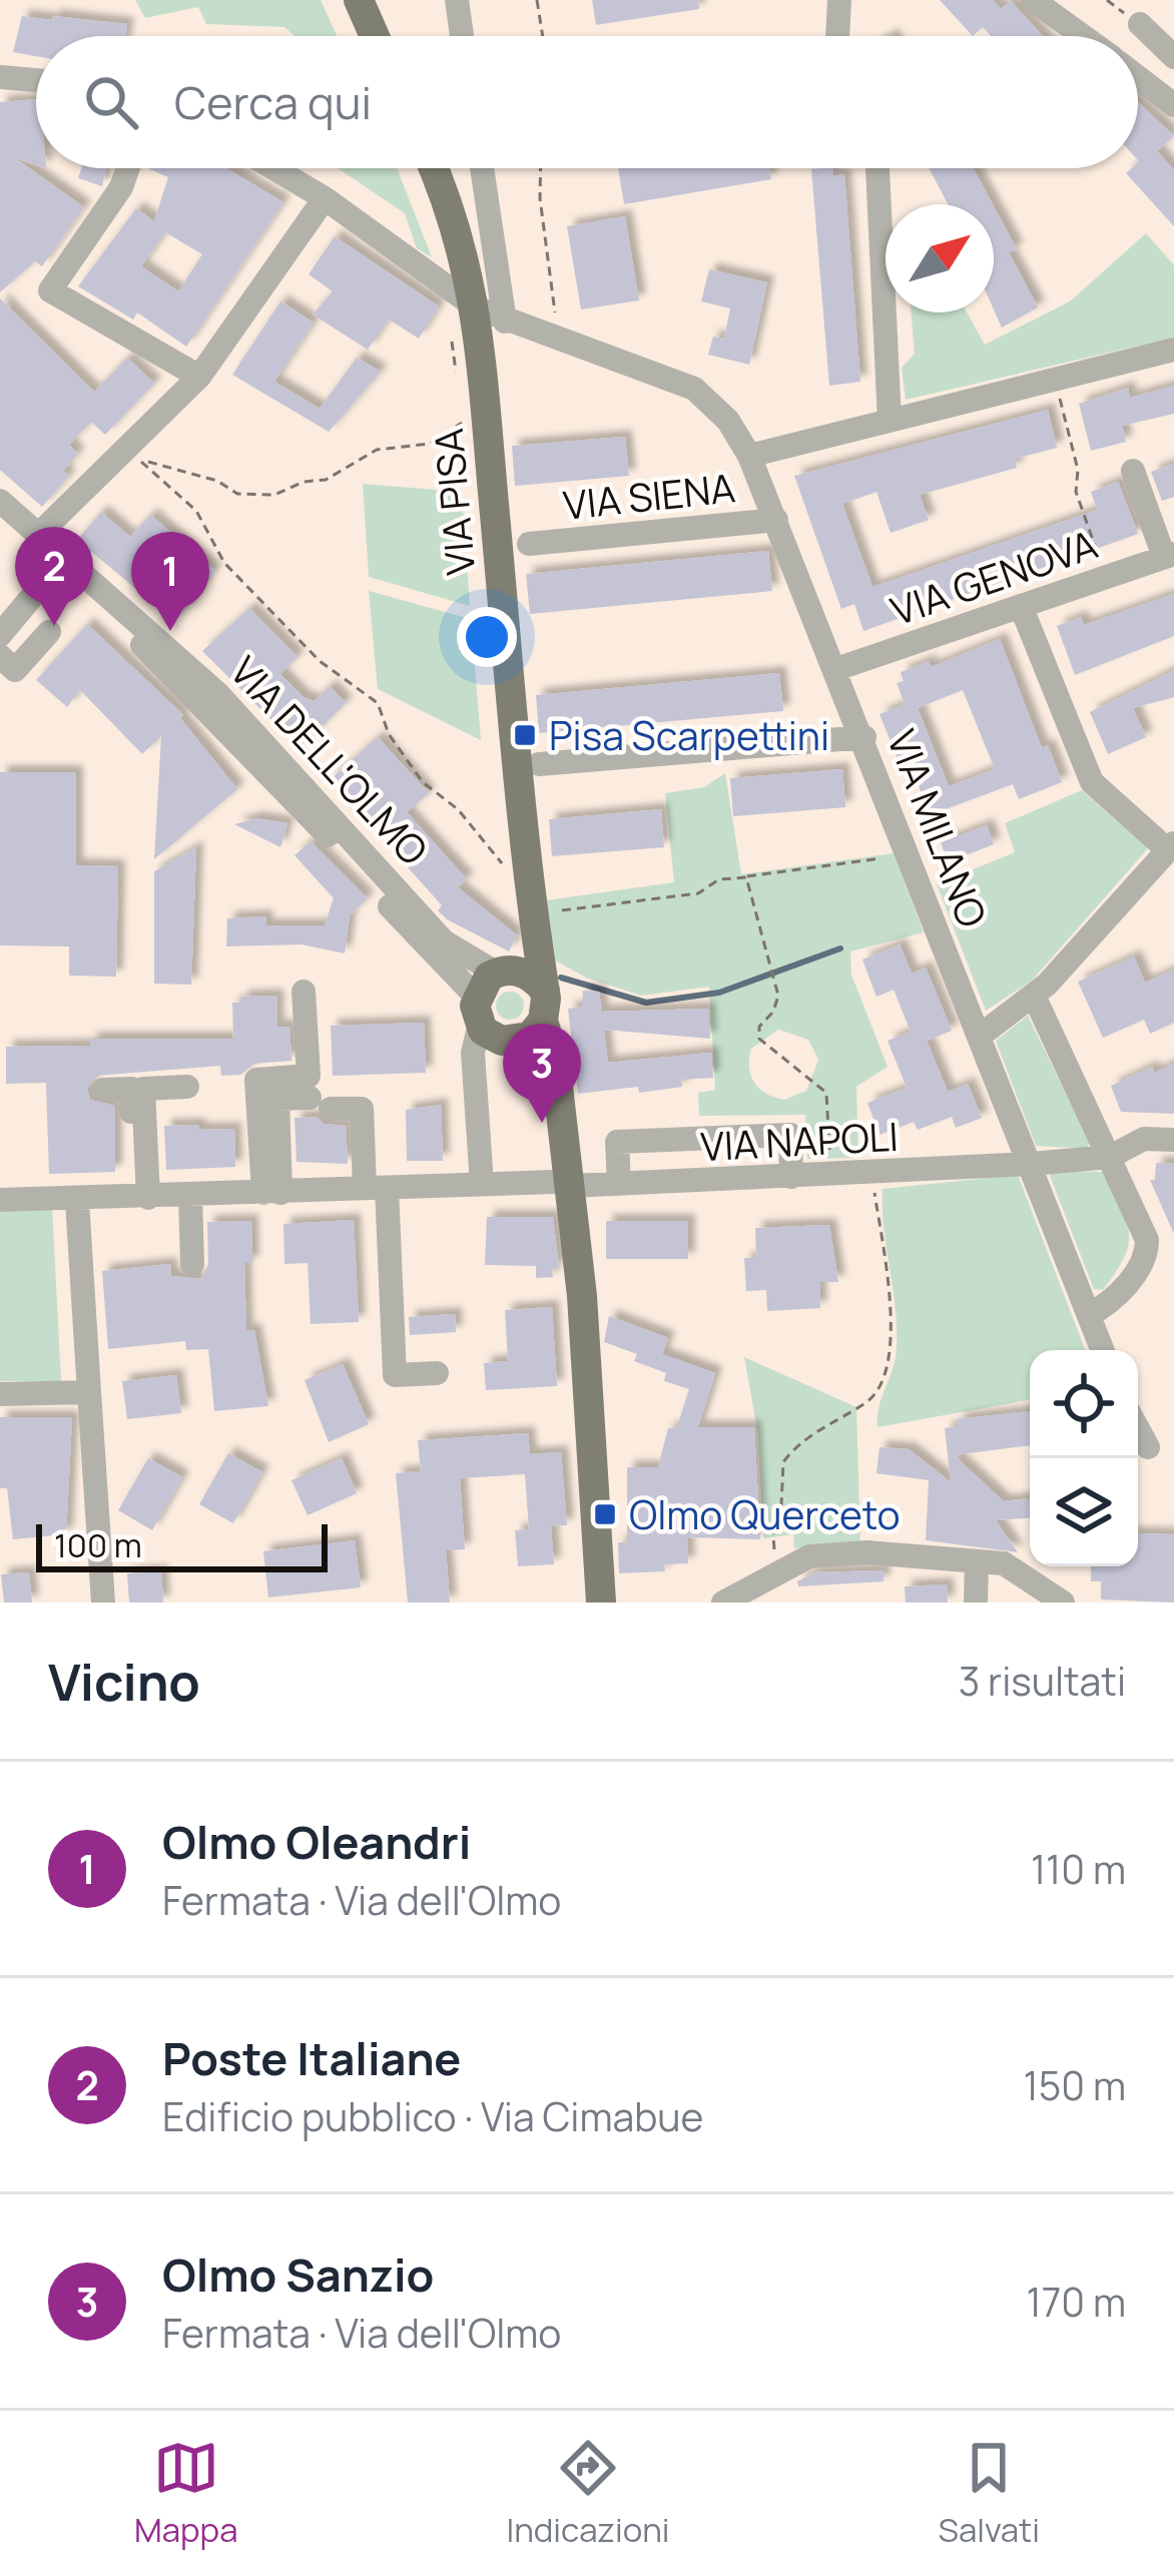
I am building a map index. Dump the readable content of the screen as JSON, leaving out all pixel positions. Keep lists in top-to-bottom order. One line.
{"streets":{"main road":["VIA PISA","VIA DELL'OLMO"],"street":["VIA SIENA","VIA GENOVA","VIA MILANO","VIA NAPOLI"]},"crossings":[["VIA SIENA","VIA MILANO"],["VIA PISA","VIA DELL'OLMO"],["VIA PISA","VIA MILANO"],["VIA GENOVA","VIA MILANO"],["VIA MILANO","VIA NAPOLI"]],"places":{"transit":["Pisa Scarpettini","Olmo Querceto"]},"scale_bar":"100 m","north":"top right","page":{"search":"Cerca qui","pins":["2","1","3"],"scale":"100 m","heading":["Vicino","3 risultati"],"list":[{"mark":"1","name":"Olmo Oleandri","note":"Fermata · Via dell'Olmo","value":"110 m"},{"mark":"2","name":"Poste Italiane","note":"Edificio pubblico · Via Cimabue","value":"150 m"},{"mark":"3","name":"Olmo Sanzio","note":"Fermata · Via dell'Olmo","value":"170 m"}],"nav":["Mappa","Indicazioni","Salvati"]}}
